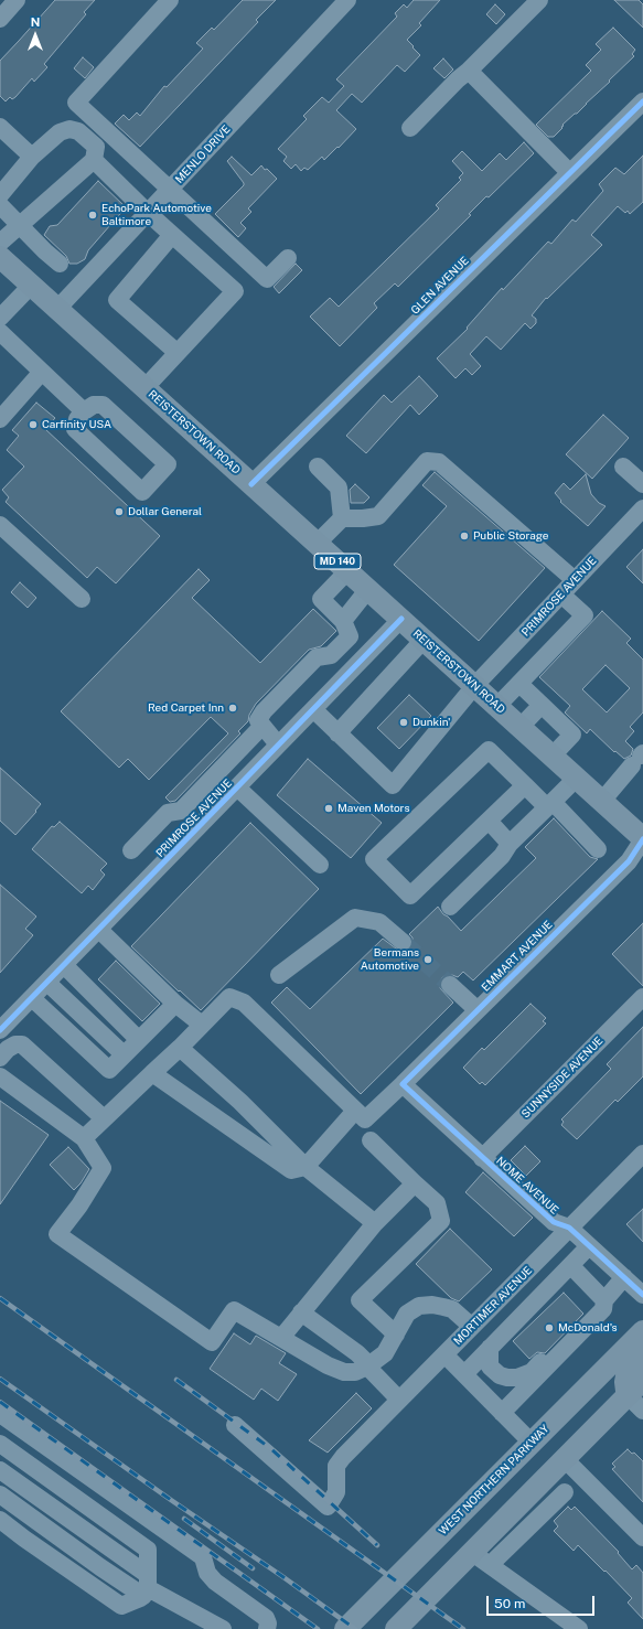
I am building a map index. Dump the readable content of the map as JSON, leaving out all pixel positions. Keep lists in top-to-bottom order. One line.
{"streets":{"main road":["REISTERSTOWN ROAD","MD 140","WEST NORTHERN PARKWAY"],"street":["MENLO DRIVE","GLEN AVENUE","PRIMROSE AVENUE","EMMART AVENUE","SUNNYSIDE AVENUE","NOME AVENUE","MORTIMER AVENUE"]},"crossings":[["MENLO DRIVE","REISTERSTOWN ROAD"],["GLEN AVENUE","REISTERSTOWN ROAD"],["REISTERSTOWN ROAD","PRIMROSE AVENUE"],["REISTERSTOWN ROAD","EMMART AVENUE"],["EMMART AVENUE","NOME AVENUE"],["SUNNYSIDE AVENUE","NOME AVENUE"],["NOME AVENUE","MORTIMER AVENUE"]],"places":["EchoPark Automotive Baltimore","Carfinity USA","Dollar General","Public Storage","Red Carpet Inn","Dunkin'","Maven Motors","Bermans Automotive","McDonald's"],"scale_bar":"50 m","north":"top"}
